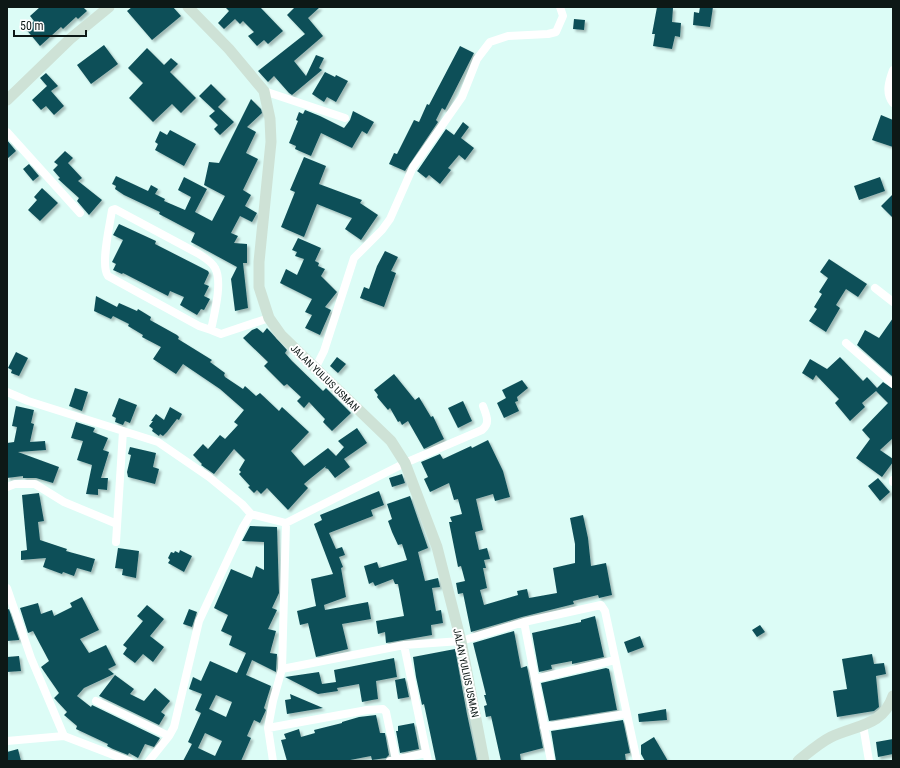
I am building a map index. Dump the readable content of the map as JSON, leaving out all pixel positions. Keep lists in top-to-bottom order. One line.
{"streets":{"street":["JALAN YULIUS USMAN"]},"scale_bar":"50 m"}
